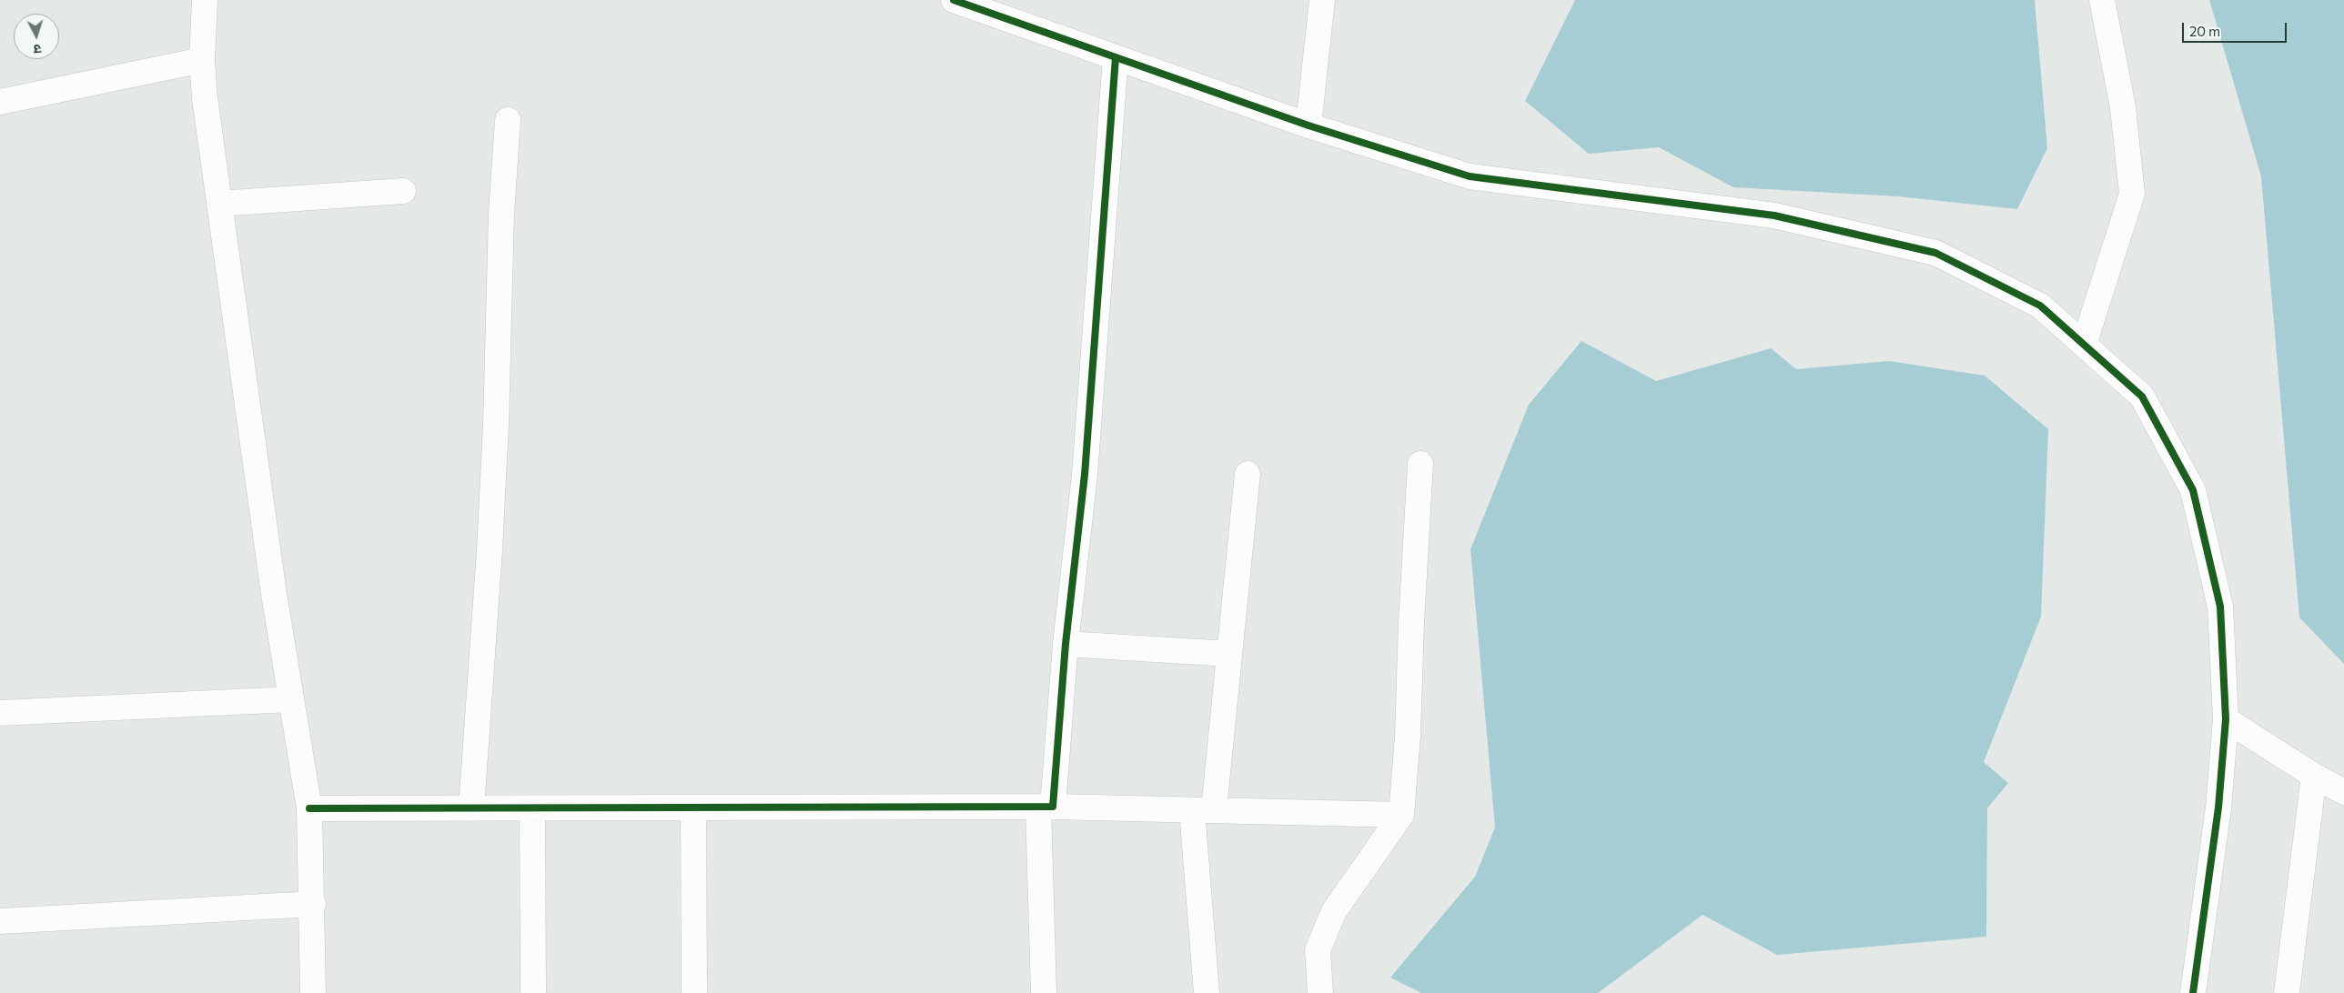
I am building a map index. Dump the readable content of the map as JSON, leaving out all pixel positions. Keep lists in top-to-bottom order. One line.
{"scale_bar":"20 m","north":"bottom"}
